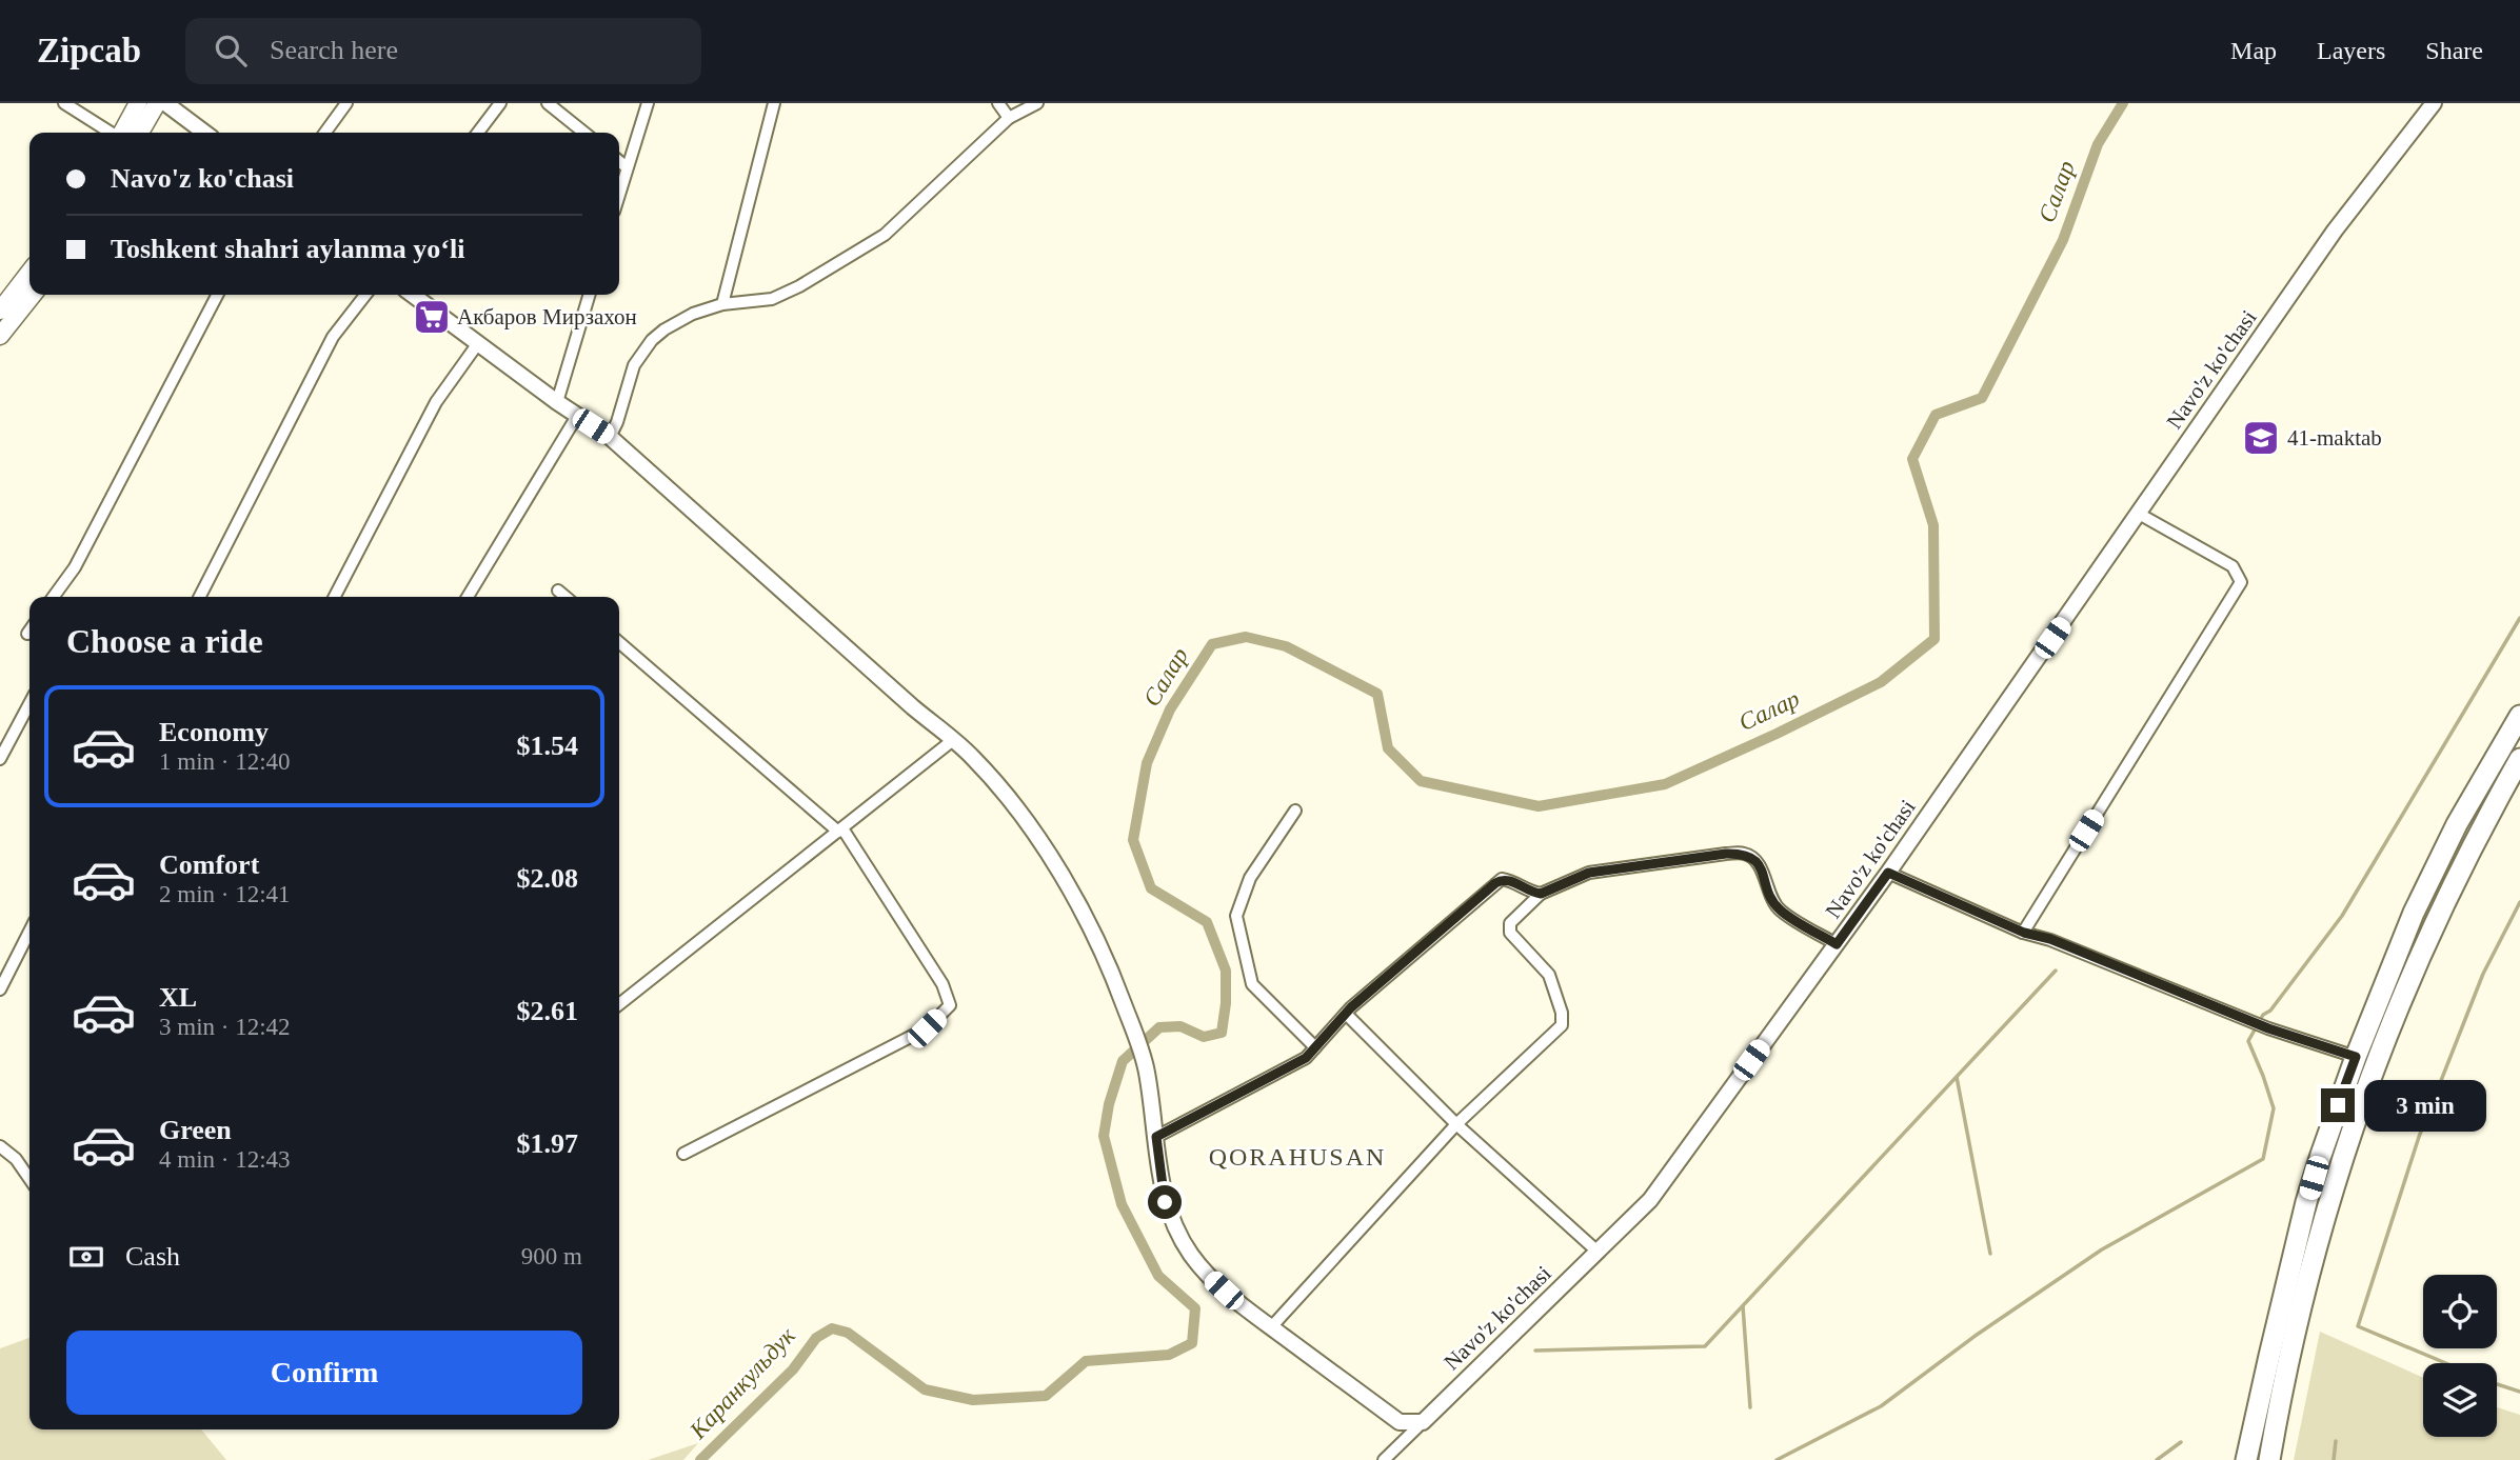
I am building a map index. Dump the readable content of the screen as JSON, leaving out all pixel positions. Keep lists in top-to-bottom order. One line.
{"streets":{"street":["Navo'z ko'chasi"]},"districts":["QORAHUSAN"],"water":["Салар","Каранкульдук"],"places":{"supermarket":["Акбаров Мирзахон"],"school or university":["41-maktab"]},"page":{"header":"Zipcab","search":"Search here","nav":["Map","Layers","Share"],"banner":["Navo'z ko'chasi","Toshkent shahri aylanma yoʻli"],"heading":"Choose a ride","list":[{"name":"Economy","note":"1 min · 12:40","value":"$1.54"},{"name":"Comfort","note":"2 min · 12:41","value":"$2.08"},{"name":"XL","note":"3 min · 12:42","value":"$2.61"},{"name":"Green","note":"4 min · 12:43","value":"$1.97"}],"bubble":"3 min","pay":["Cash","900 m"],"buttons":"Confirm"}}
